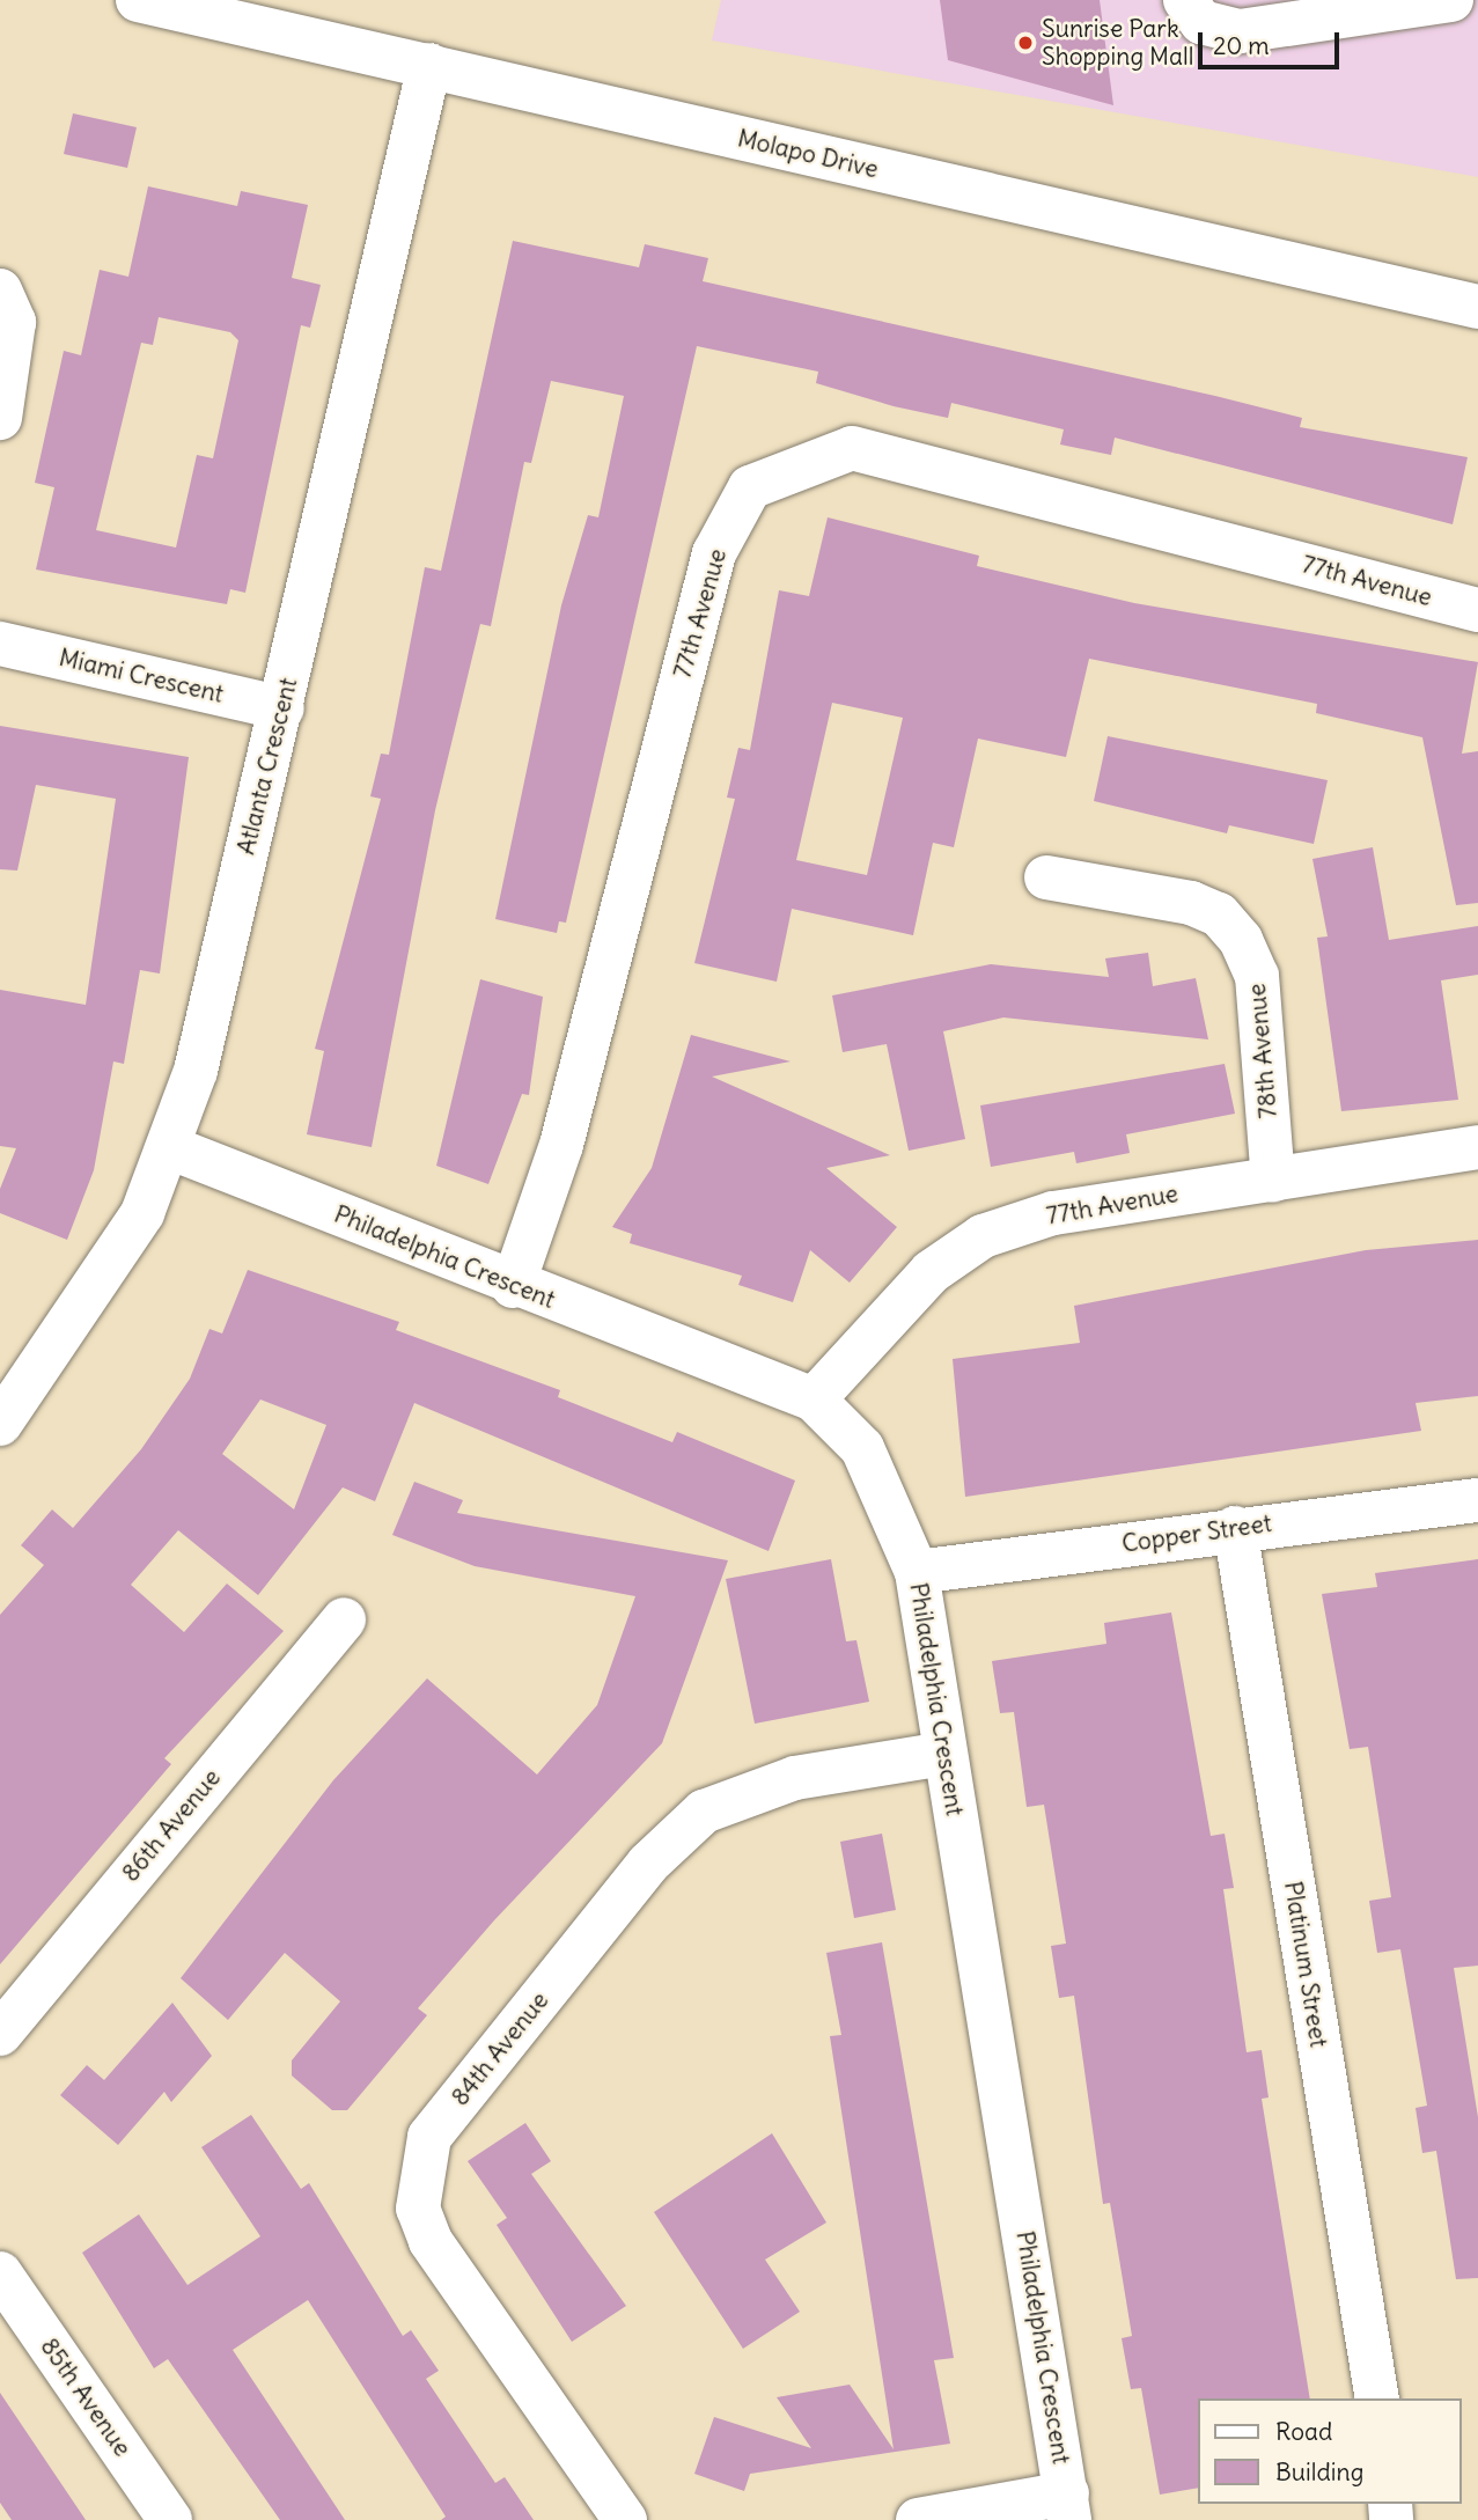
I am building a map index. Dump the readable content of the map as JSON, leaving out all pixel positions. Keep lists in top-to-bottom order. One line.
{"streets":{"street":["Molapo Drive","77th Avenue","Miami Crescent","Atlanta Crescent","78th Avenue","Philadelphia Crescent","Copper Street","86th Avenue","Platinum Street","84th Avenue","85th Avenue"]},"crossings":[["Molapo Drive","Atlanta Crescent"],["77th Avenue","78th Avenue"],["77th Avenue","Philadelphia Crescent"],["Miami Crescent","Atlanta Crescent"],["Atlanta Crescent","Philadelphia Crescent"],["Philadelphia Crescent","Copper Street"],["Philadelphia Crescent","84th Avenue"],["Copper Street","Platinum Street"]],"places":["Sunrise Park Shopping Mall"],"legend":["Road","Building"],"scale_bar":"20 m"}
